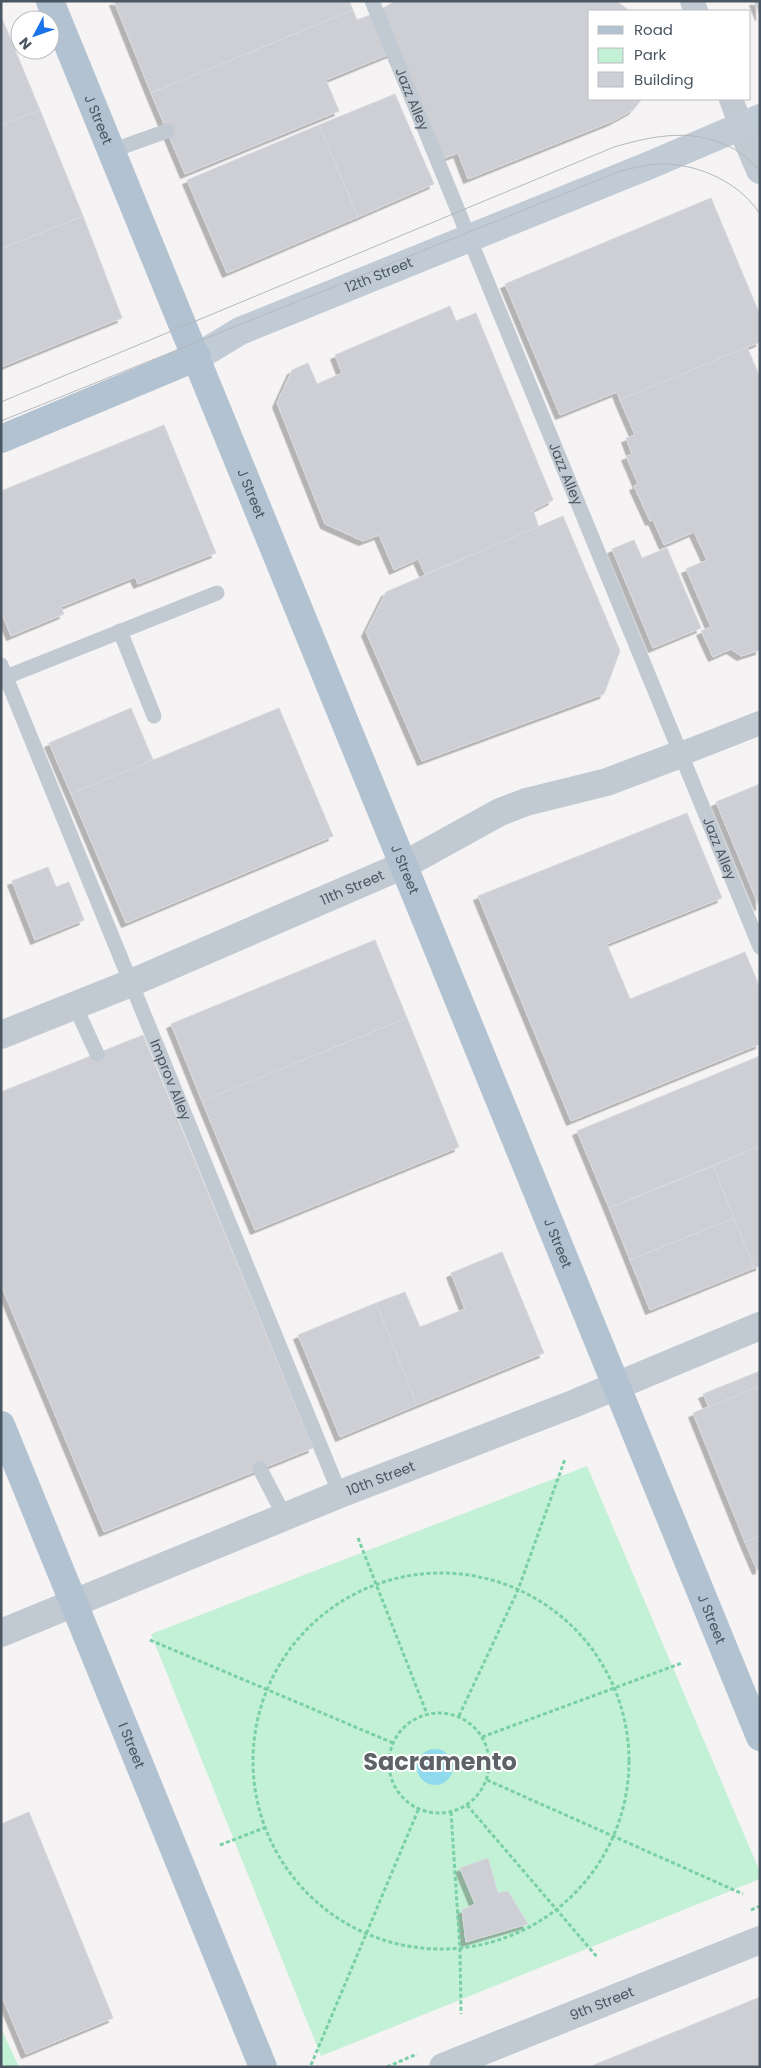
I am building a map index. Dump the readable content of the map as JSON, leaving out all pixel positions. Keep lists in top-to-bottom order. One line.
{"streets":{"main road":["J Street","12th Street","I Street"],"street":["11th Street","10th Street","9th Street"],"lane":["Jazz Alley","Improv Alley"]},"crossings":[["Jazz Alley","12th Street"],["Jazz Alley","11th Street"],["J Street","12th Street"],["J Street","11th Street"],["J Street","10th Street"],["11th Street","Improv Alley"],["Improv Alley","10th Street"],["10th Street","I Street"]],"districts":["Sacramento"],"legend":["Road","Park","Building"],"north":"bottom left"}
